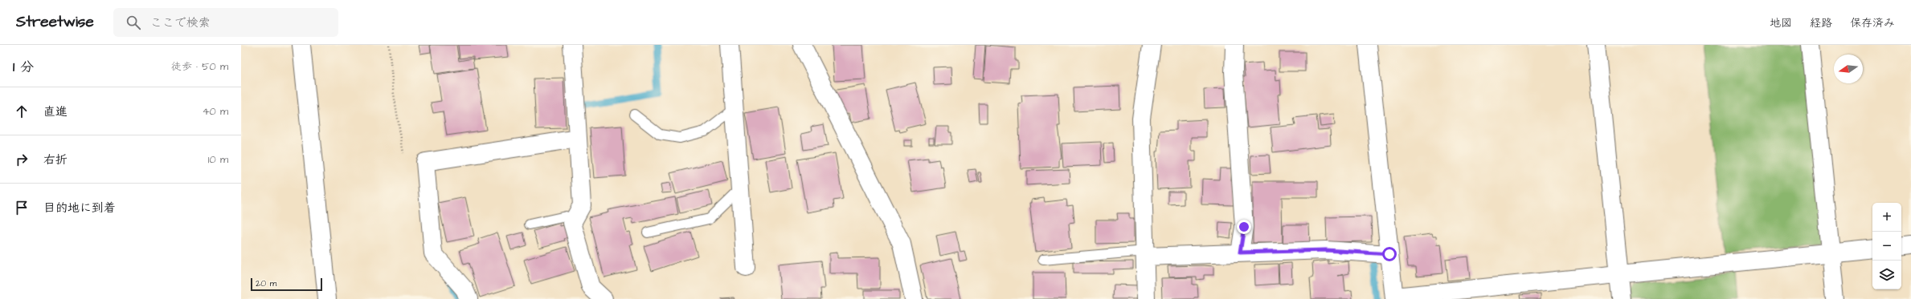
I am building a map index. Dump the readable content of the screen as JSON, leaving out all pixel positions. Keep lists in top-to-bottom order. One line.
{"scale_bar":"20 m","north":"left","page":{"header":"Streetwise","search":"ここで検索","nav":["地図","経路","保存済み"],"heading":["1 分","徒歩 · 50 m"],"list":[["直進","40 m"],["右折","10 m"],"目的地に到着"],"map_buttons":["+","−"],"scale":"20 m"}}
